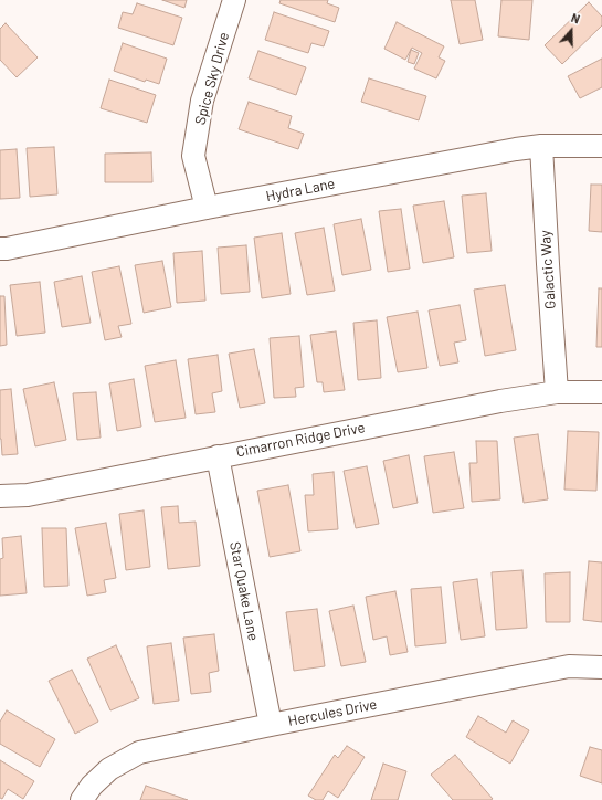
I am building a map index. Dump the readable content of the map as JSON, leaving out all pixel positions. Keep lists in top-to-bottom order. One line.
{"streets":{"street":["Spice Sky Drive","Hydra Lane","Galactic Way","Cimarron Ridge Drive","Star Quake Lane","Hercules Drive"]},"crossings":[["Spice Sky Drive","Hydra Lane"],["Hydra Lane","Galactic Way"],["Galactic Way","Cimarron Ridge Drive"],["Cimarron Ridge Drive","Star Quake Lane"],["Star Quake Lane","Hercules Drive"]],"north":"top"}
